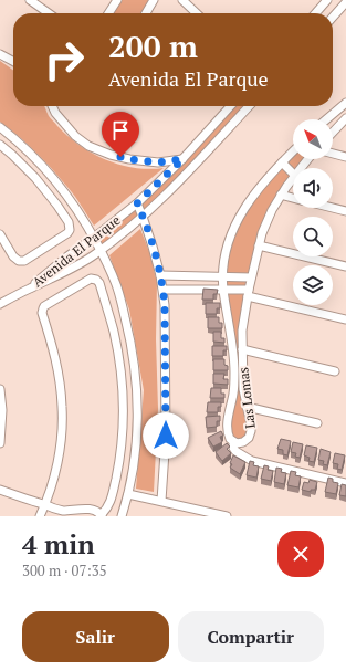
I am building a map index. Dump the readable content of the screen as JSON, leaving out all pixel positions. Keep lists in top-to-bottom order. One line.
{"streets":{"street":["Avenida El Parque","Las Lomas"]},"north":"top left","page":{"turn":["200 m","Avenida El Parque"],"heading":["4 min","300 m · 07:35"],"buttons":["Salir","Compartir"]}}
